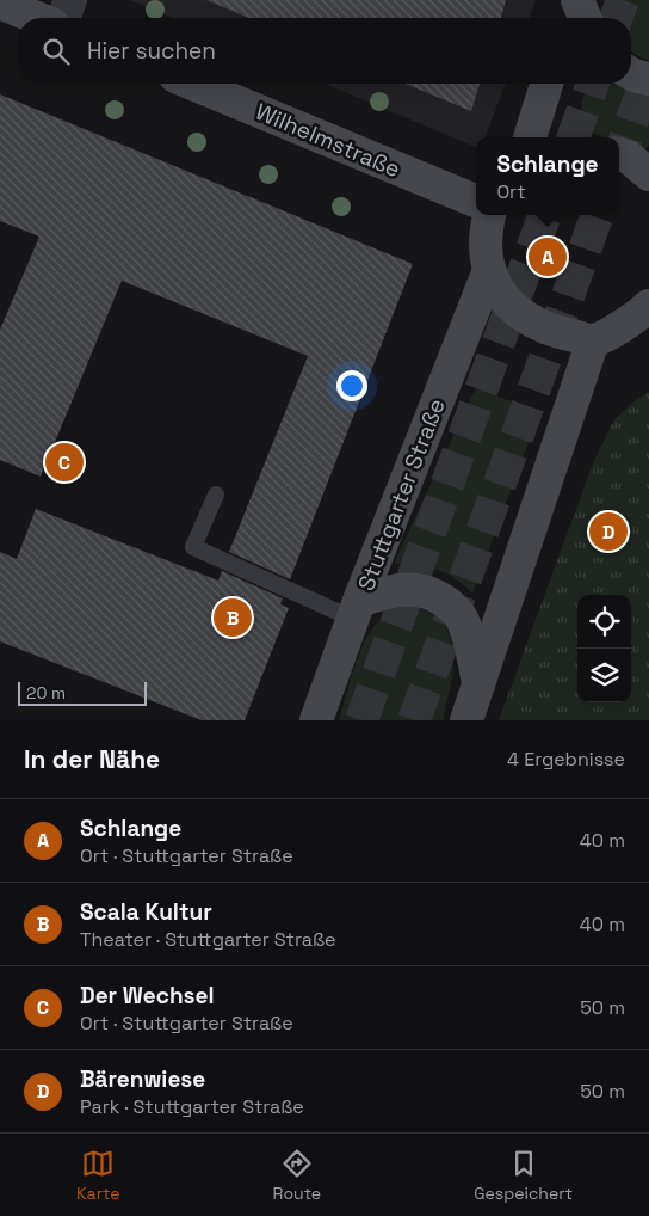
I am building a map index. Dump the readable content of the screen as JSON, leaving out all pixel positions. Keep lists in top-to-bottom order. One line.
{"streets":{"main road":["Wilhelmstraße","Stuttgarter Straße"]},"scale_bar":"20 m","page":{"search":"Hier suchen","popup":["Schlange","Ort"],"pins":["A","C","D","B"],"scale":"20 m","heading":["In der Nähe","4 Ergebnisse"],"list":[{"mark":"A","name":"Schlange","note":"Ort · Stuttgarter Straße","value":"40 m"},{"mark":"B","name":"Scala Kultur","note":"Theater · Stuttgarter Straße","value":"40 m"},{"mark":"C","name":"Der Wechsel","note":"Ort · Stuttgarter Straße","value":"50 m"},{"mark":"D","name":"Bärenwiese","note":"Park · Stuttgarter Straße","value":"50 m"}],"nav":["Karte","Route","Gespeichert"]}}
